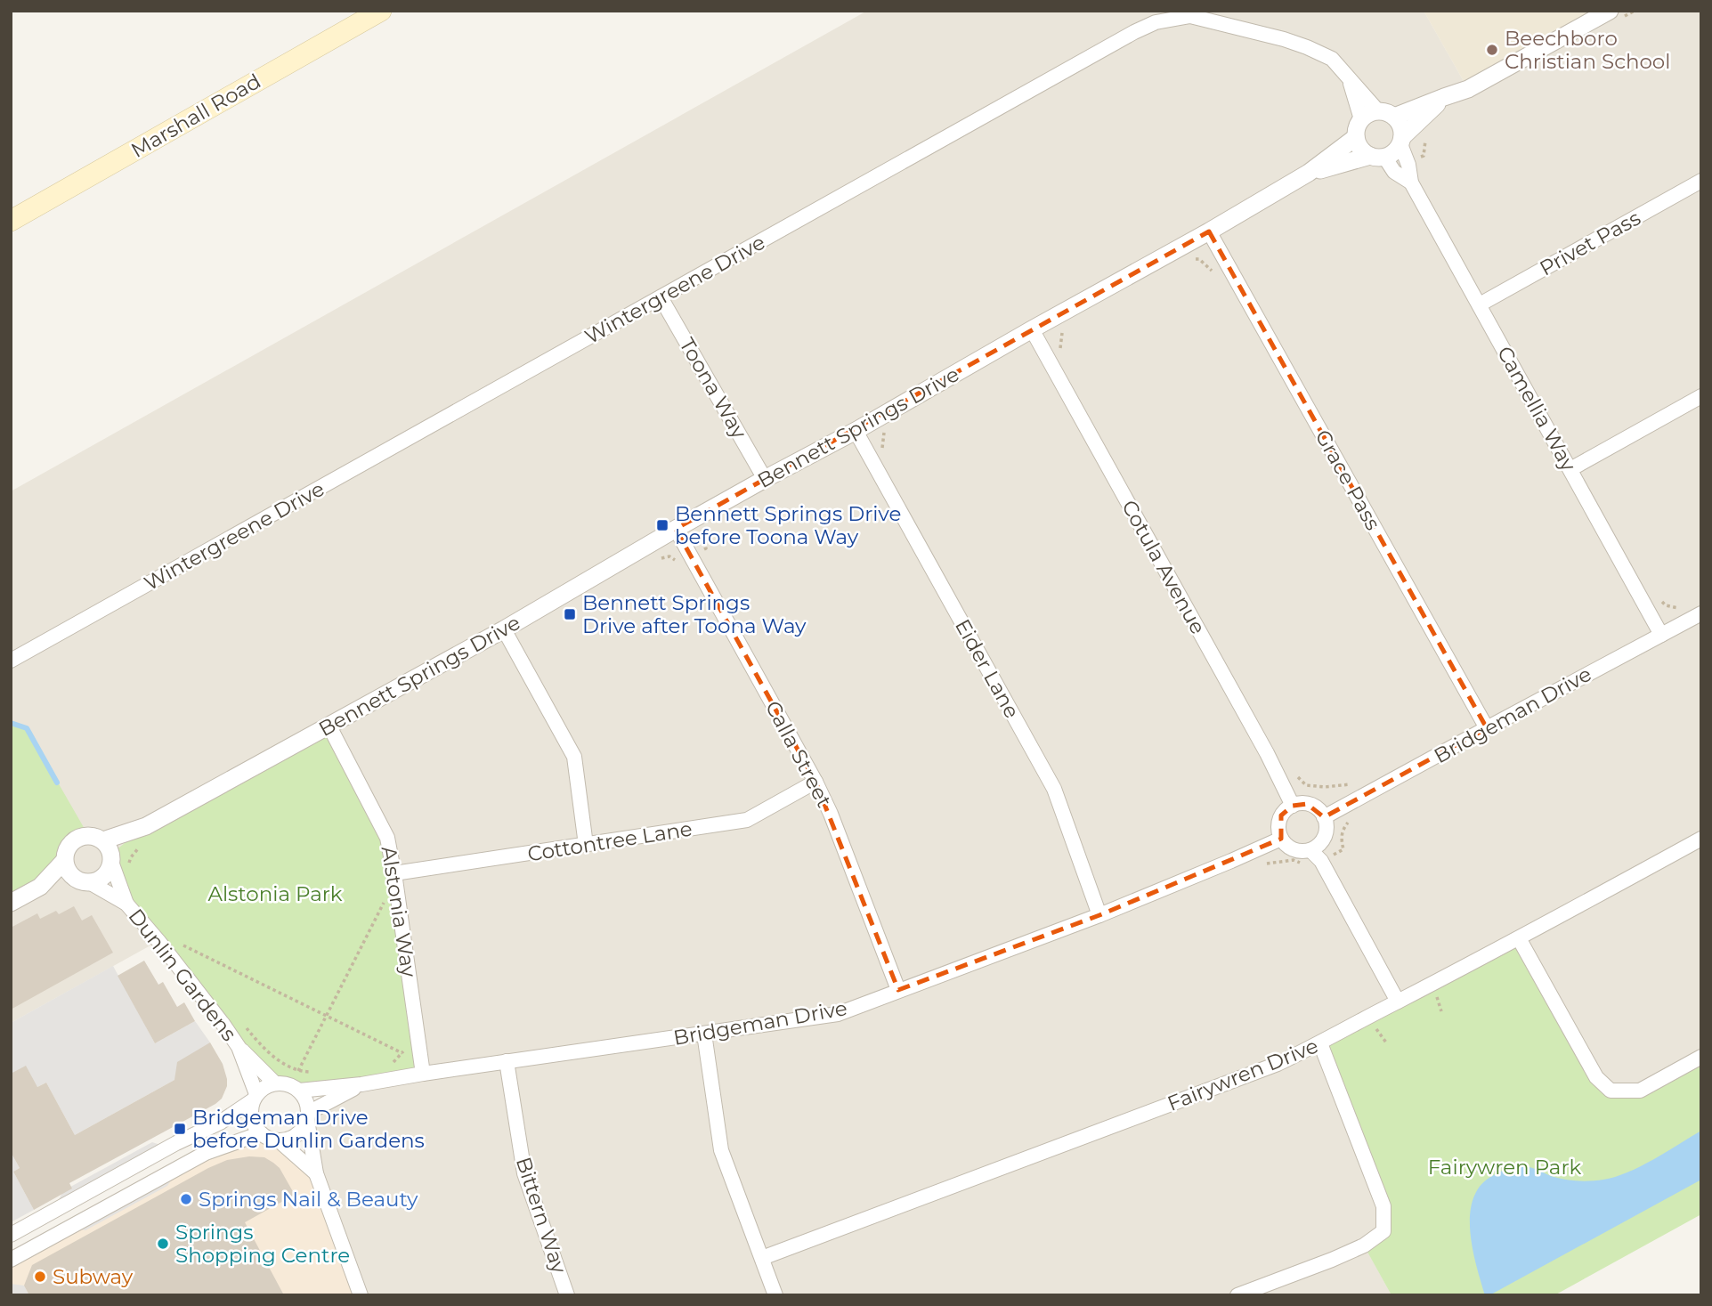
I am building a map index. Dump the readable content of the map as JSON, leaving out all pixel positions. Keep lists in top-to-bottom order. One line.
{"streets":{"main road":["Marshall Road"],"street":["Privet Pass","Wintergreene Drive","Toona Way","Camellia Way","Bennett Springs Drive","Grace Pass","Cotula Avenue","Eider Lane","Bridgeman Drive","Calla Street","Cottontree Lane","Alstonia Way","Dunlin Gardens","Fairywren Drive","Bittern Way"]},"crossings":[["Privet Pass","Camellia Way"],["Wintergreene Drive","Toona Way"],["Wintergreene Drive","Camellia Way"],["Wintergreene Drive","Bennett Springs Drive"],["Toona Way","Bennett Springs Drive"],["Camellia Way","Bennett Springs Drive"],["Camellia Way","Bridgeman Drive"],["Bennett Springs Drive","Grace Pass"],["Bennett Springs Drive","Cotula Avenue"],["Bennett Springs Drive","Eider Lane"],["Bennett Springs Drive","Calla Street"],["Bennett Springs Drive","Alstonia Way"],["Bennett Springs Drive","Dunlin Gardens"],["Grace Pass","Bridgeman Drive"],["Cotula Avenue","Bridgeman Drive"],["Eider Lane","Bridgeman Drive"],["Bridgeman Drive","Calla Street"],["Bridgeman Drive","Alstonia Way"],["Bridgeman Drive","Dunlin Gardens"],["Bridgeman Drive","Bittern Way"],["Calla Street","Cottontree Lane"],["Cottontree Lane","Alstonia Way"]],"parks":["Alstonia Park","Fairywren Park"],"places":{"other":["Beechboro Christian School","Springs Nail & Beauty","Springs Shopping Centre","Subway"],"transit":["Bennett Springs Drive before Toona Way","Bennett Springs Drive after Toona Way","Bridgeman Drive before Dunlin Gardens"]}}
